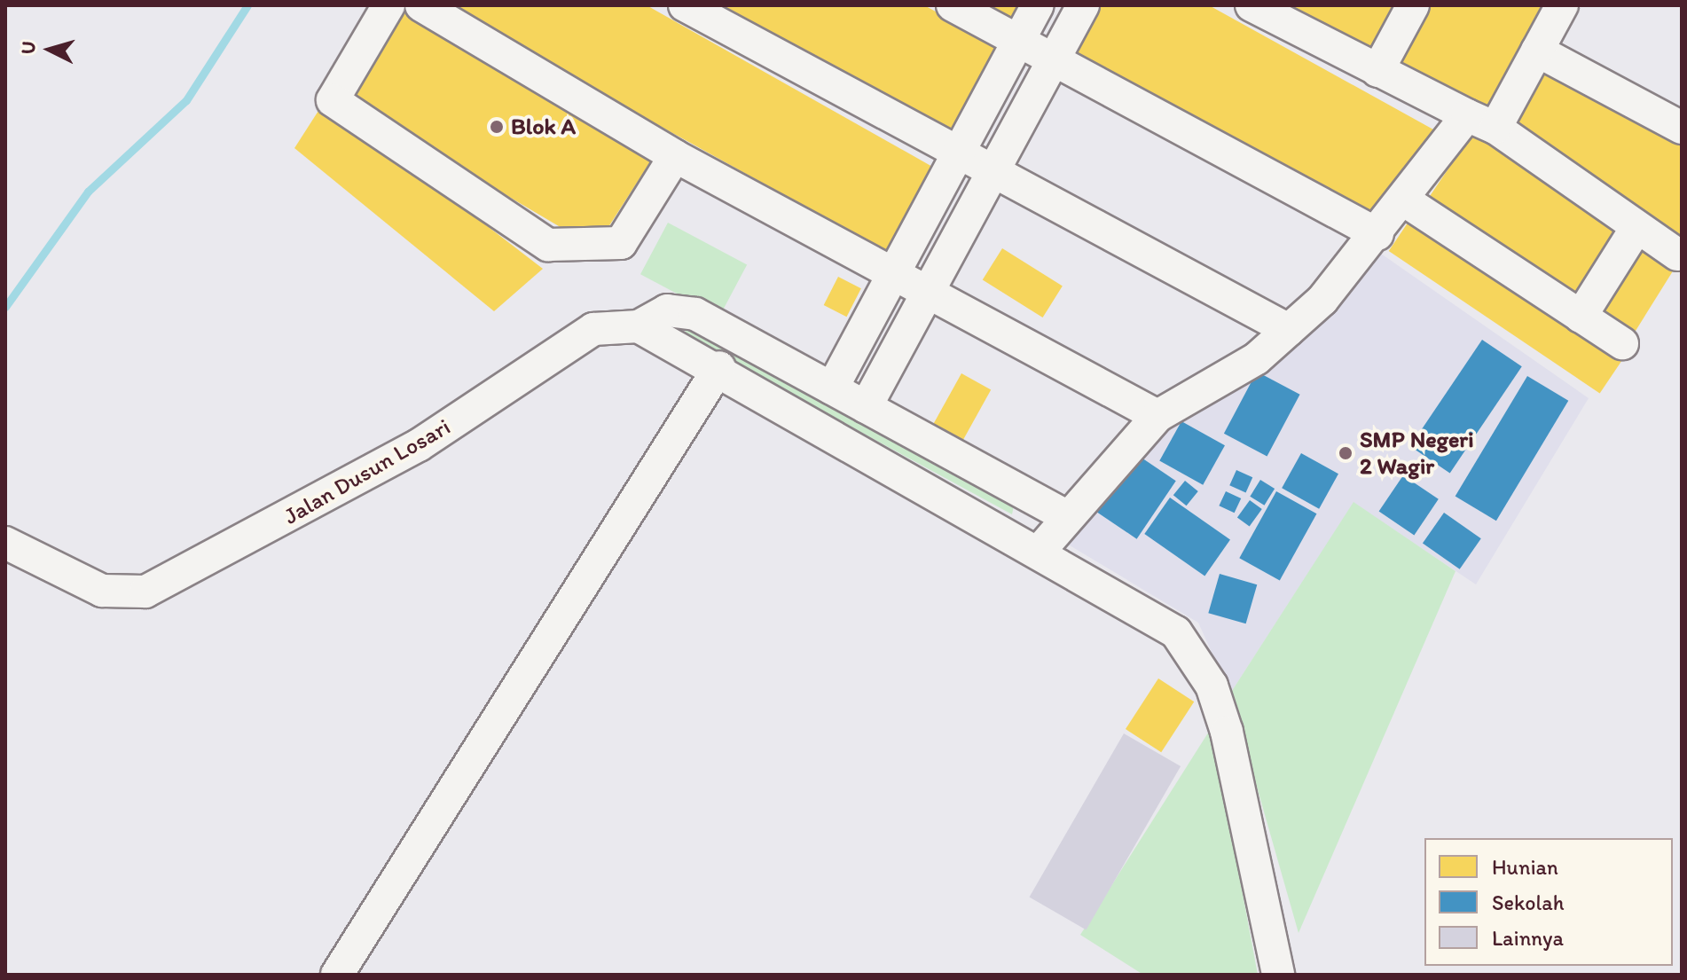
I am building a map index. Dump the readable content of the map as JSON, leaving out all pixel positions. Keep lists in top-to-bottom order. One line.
{"streets":{"street":["Jalan Dusun Losari"]},"places":["Blok A","SMP Negeri 2 Wagir"],"legend":["Hunian","Sekolah","Lainnya"],"north":"left"}
